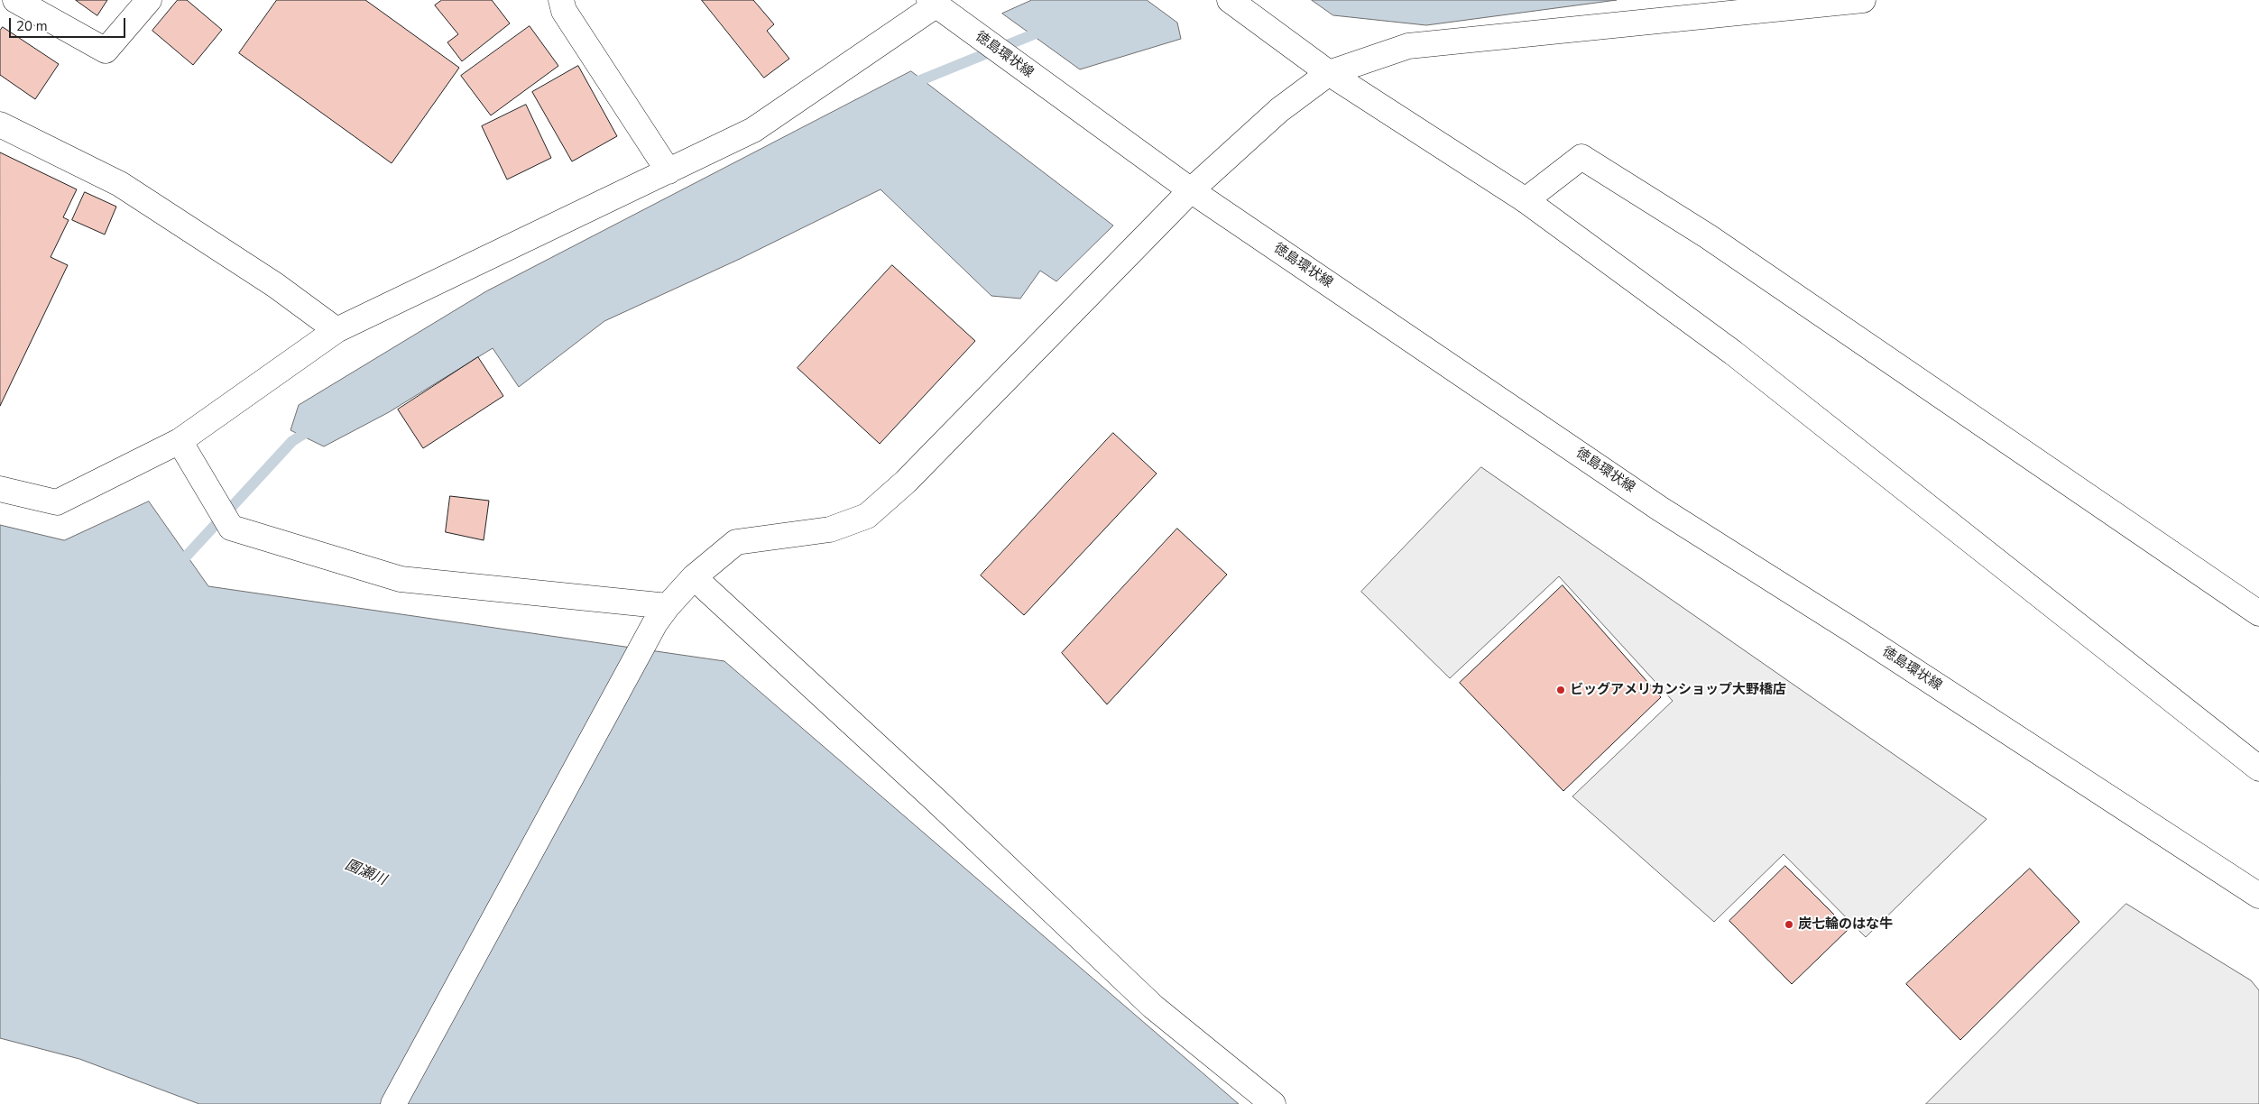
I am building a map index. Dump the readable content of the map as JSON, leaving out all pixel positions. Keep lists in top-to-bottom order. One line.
{"streets":{"street":["徳島環状線"]},"water":["園瀬川"],"places":["ビッグアメリカンショップ大野橋店","炭七輪のはな牛"],"scale_bar":"20 m"}
